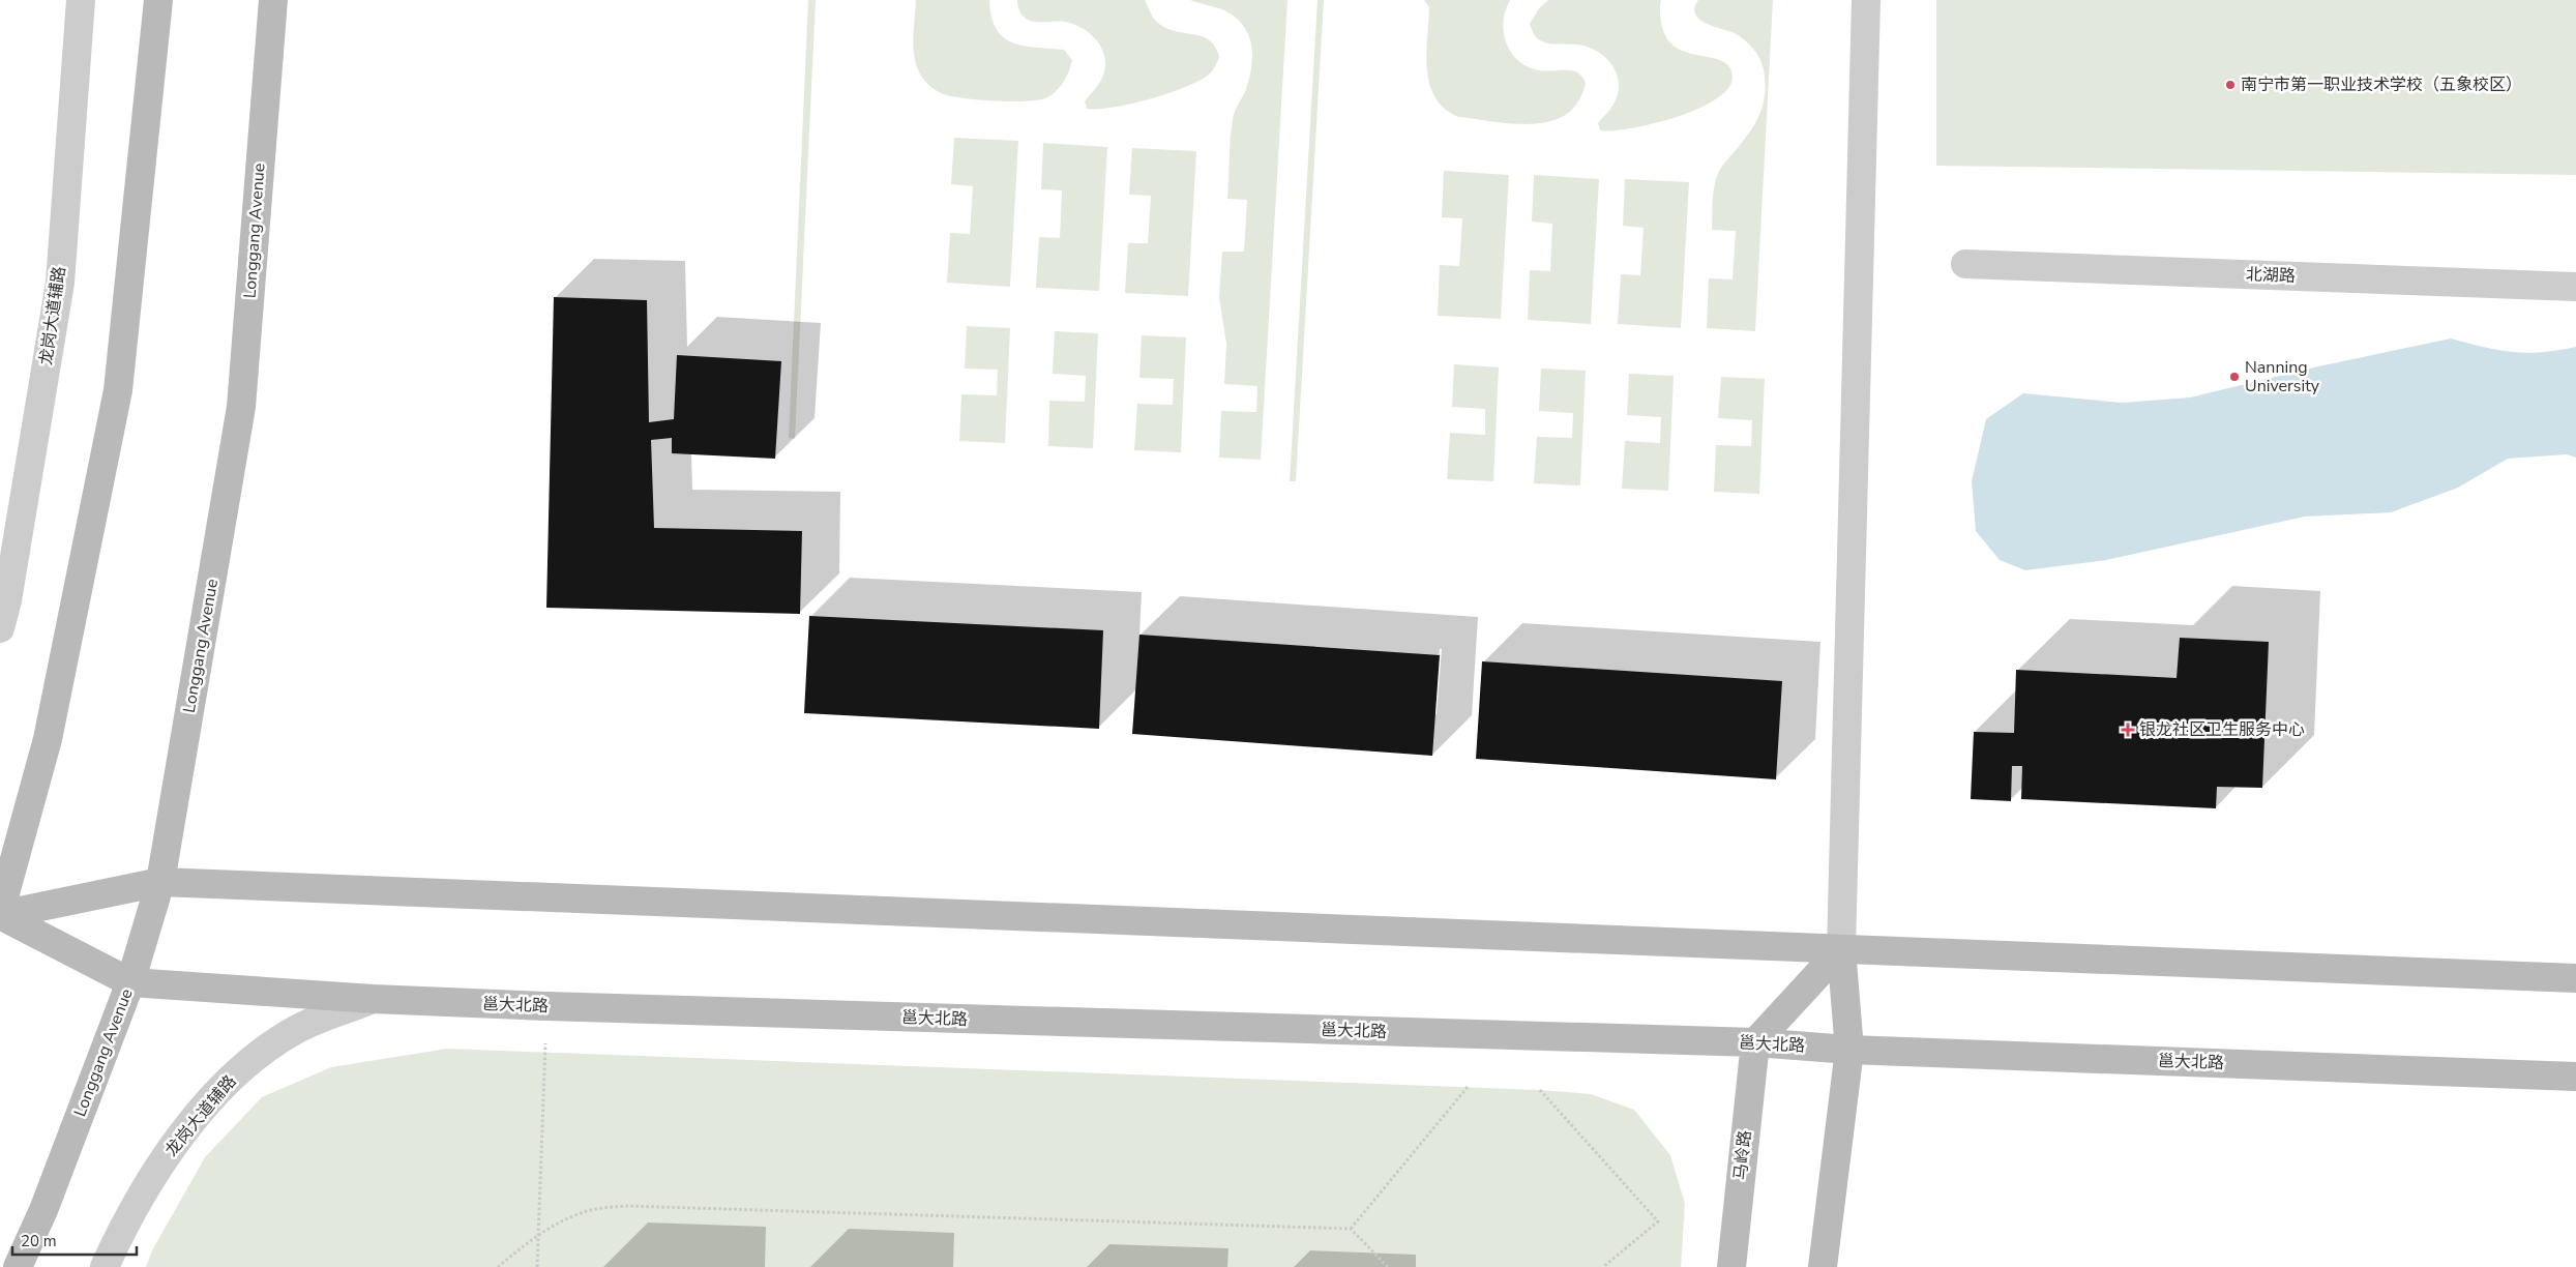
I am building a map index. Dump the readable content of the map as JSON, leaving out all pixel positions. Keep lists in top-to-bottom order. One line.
{"streets":{"street":["Longgang Avenue","北湖路","龙岗大道辅路","邕大北路","马岭路"]},"crossings":[["Longgang Avenue","邕大北路"],["龙岗大道辅路","邕大北路"],["邕大北路","马岭路"]],"places":{"other":["南宁市第一职业技术学校（五象校区）","Nanning University"],"health":["银龙社区卫生服务中心"]},"scale_bar":"20 m"}
